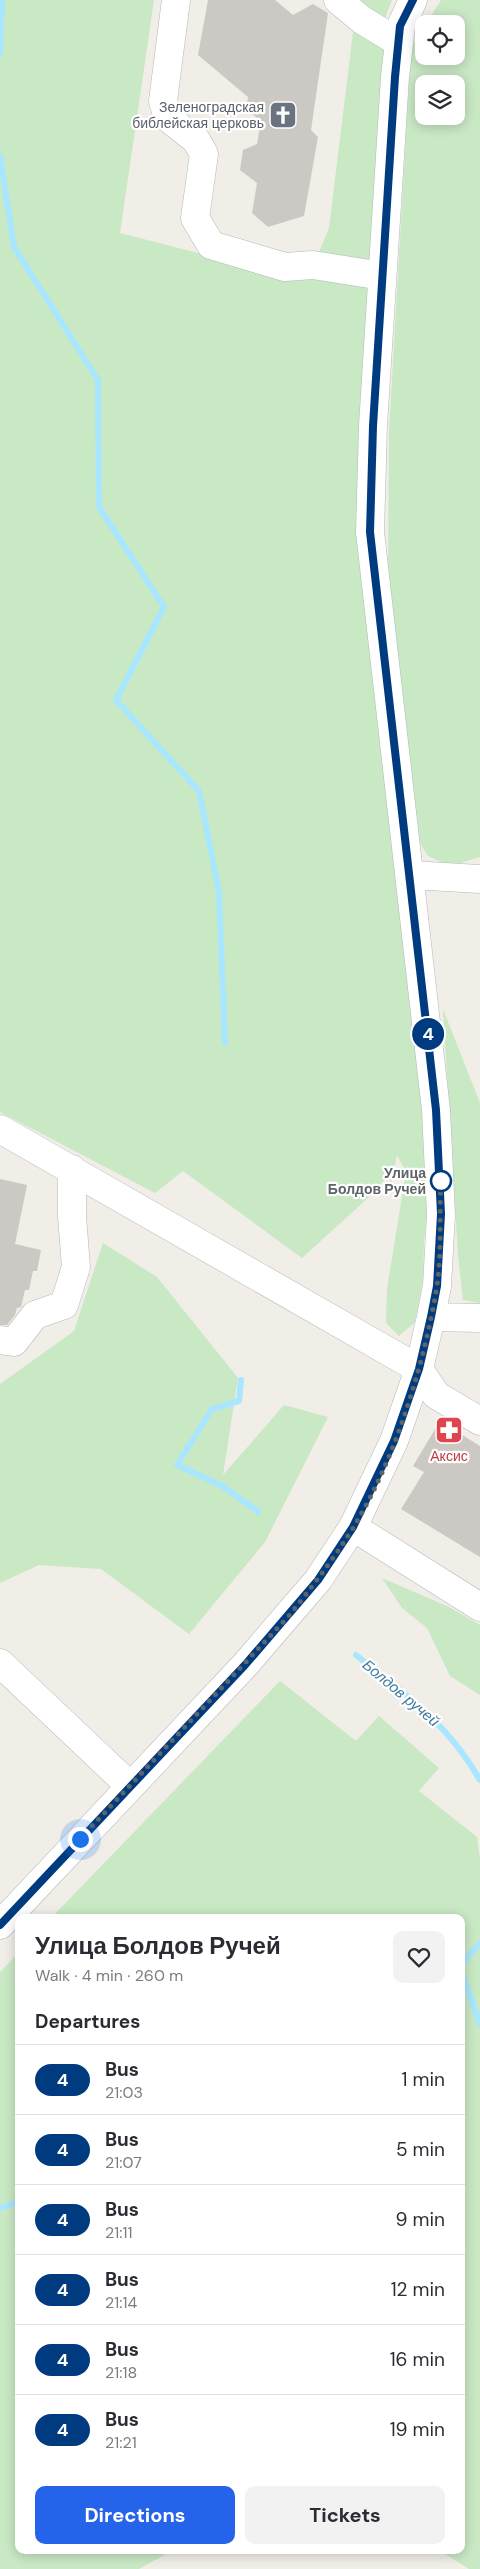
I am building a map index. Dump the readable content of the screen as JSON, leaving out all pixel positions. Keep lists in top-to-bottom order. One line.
{"water":["Болдов ручей"],"places":{"church":["Зеленоградская библейская церковь"],"other":["Улица Болдов Ручей"],"pharmacy":["Аксис"]},"lines":["bus line 4"],"page":{"on_map":"4","heading":[["Улица Болдов Ручей","Walk · 4 min · 260 m"],"Departures"],"list":[{"mark":"4","name":"Bus","note":"21:03","value":"1 min"},{"mark":"4","name":"Bus","note":"21:07","value":"5 min"},{"mark":"4","name":"Bus","note":"21:11","value":"9 min"},{"mark":"4","name":"Bus","note":"21:14","value":"12 min"},{"mark":"4","name":"Bus","note":"21:18","value":"16 min"},{"mark":"4","name":"Bus","note":"21:21","value":"19 min"}],"buttons":["Directions","Tickets"]}}
